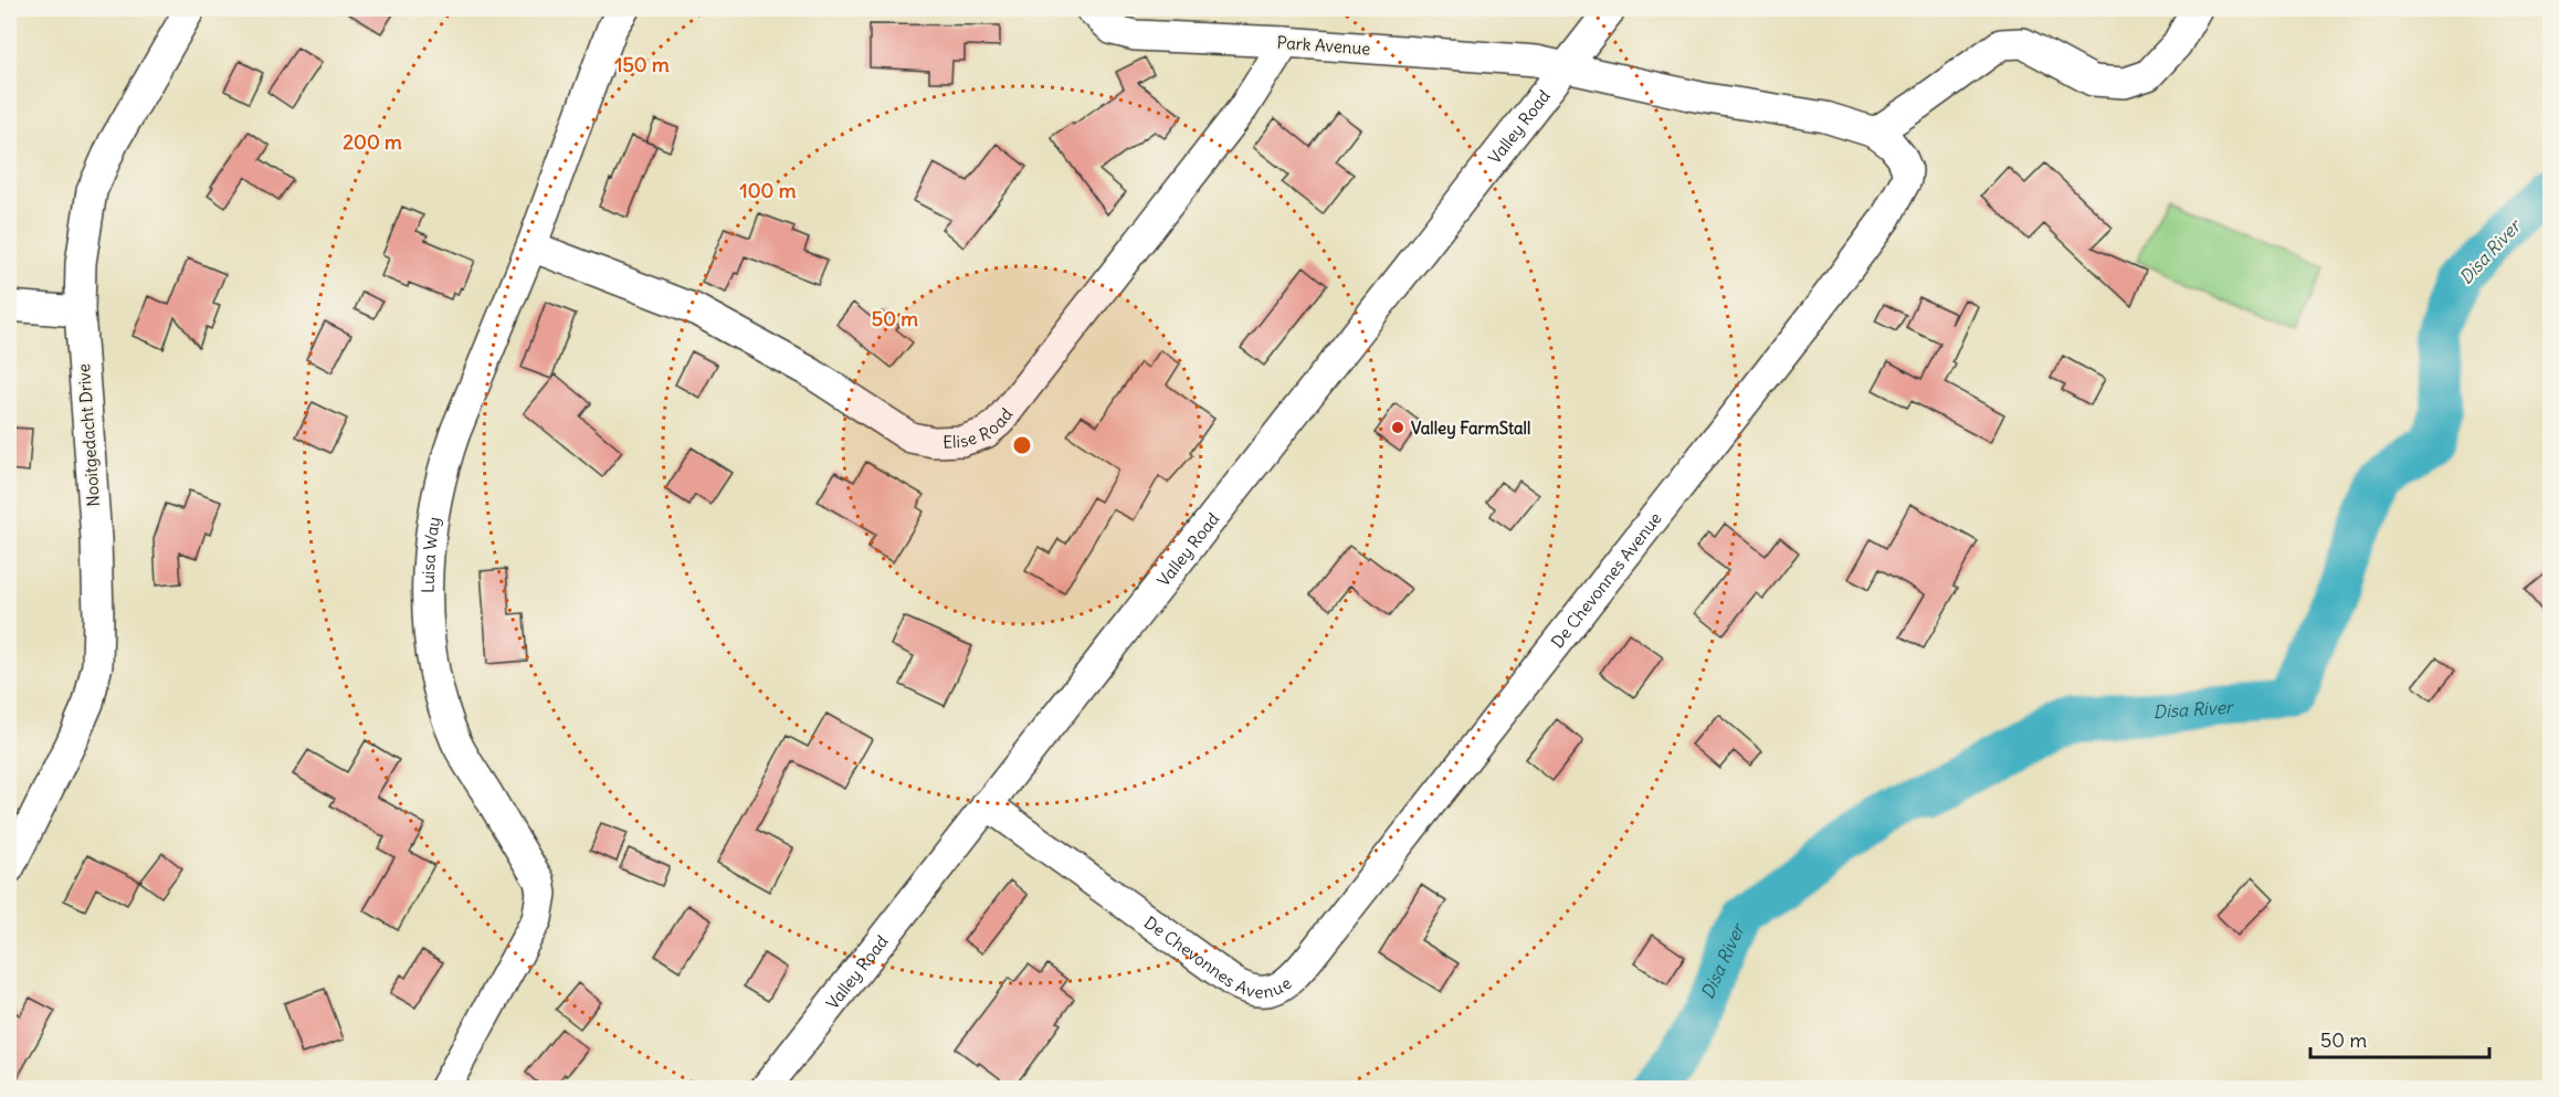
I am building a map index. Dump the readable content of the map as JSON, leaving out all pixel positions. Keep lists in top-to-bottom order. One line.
{"streets":{"street":["Park Avenue","Valley Road","Elise Road","Nooitgedacht Drive","Luisa Way","De Chevonnes Avenue"]},"crossings":[["Park Avenue","Valley Road"],["Park Avenue","Elise Road"],["Park Avenue","De Chevonnes Avenue"],["Valley Road","De Chevonnes Avenue"],["Elise Road","Luisa Way"]],"water":["Disa River"],"places":["Valley FarmStall"],"scale_bar":"50 m","rings":["150 m","200 m","100 m","50 m"]}
